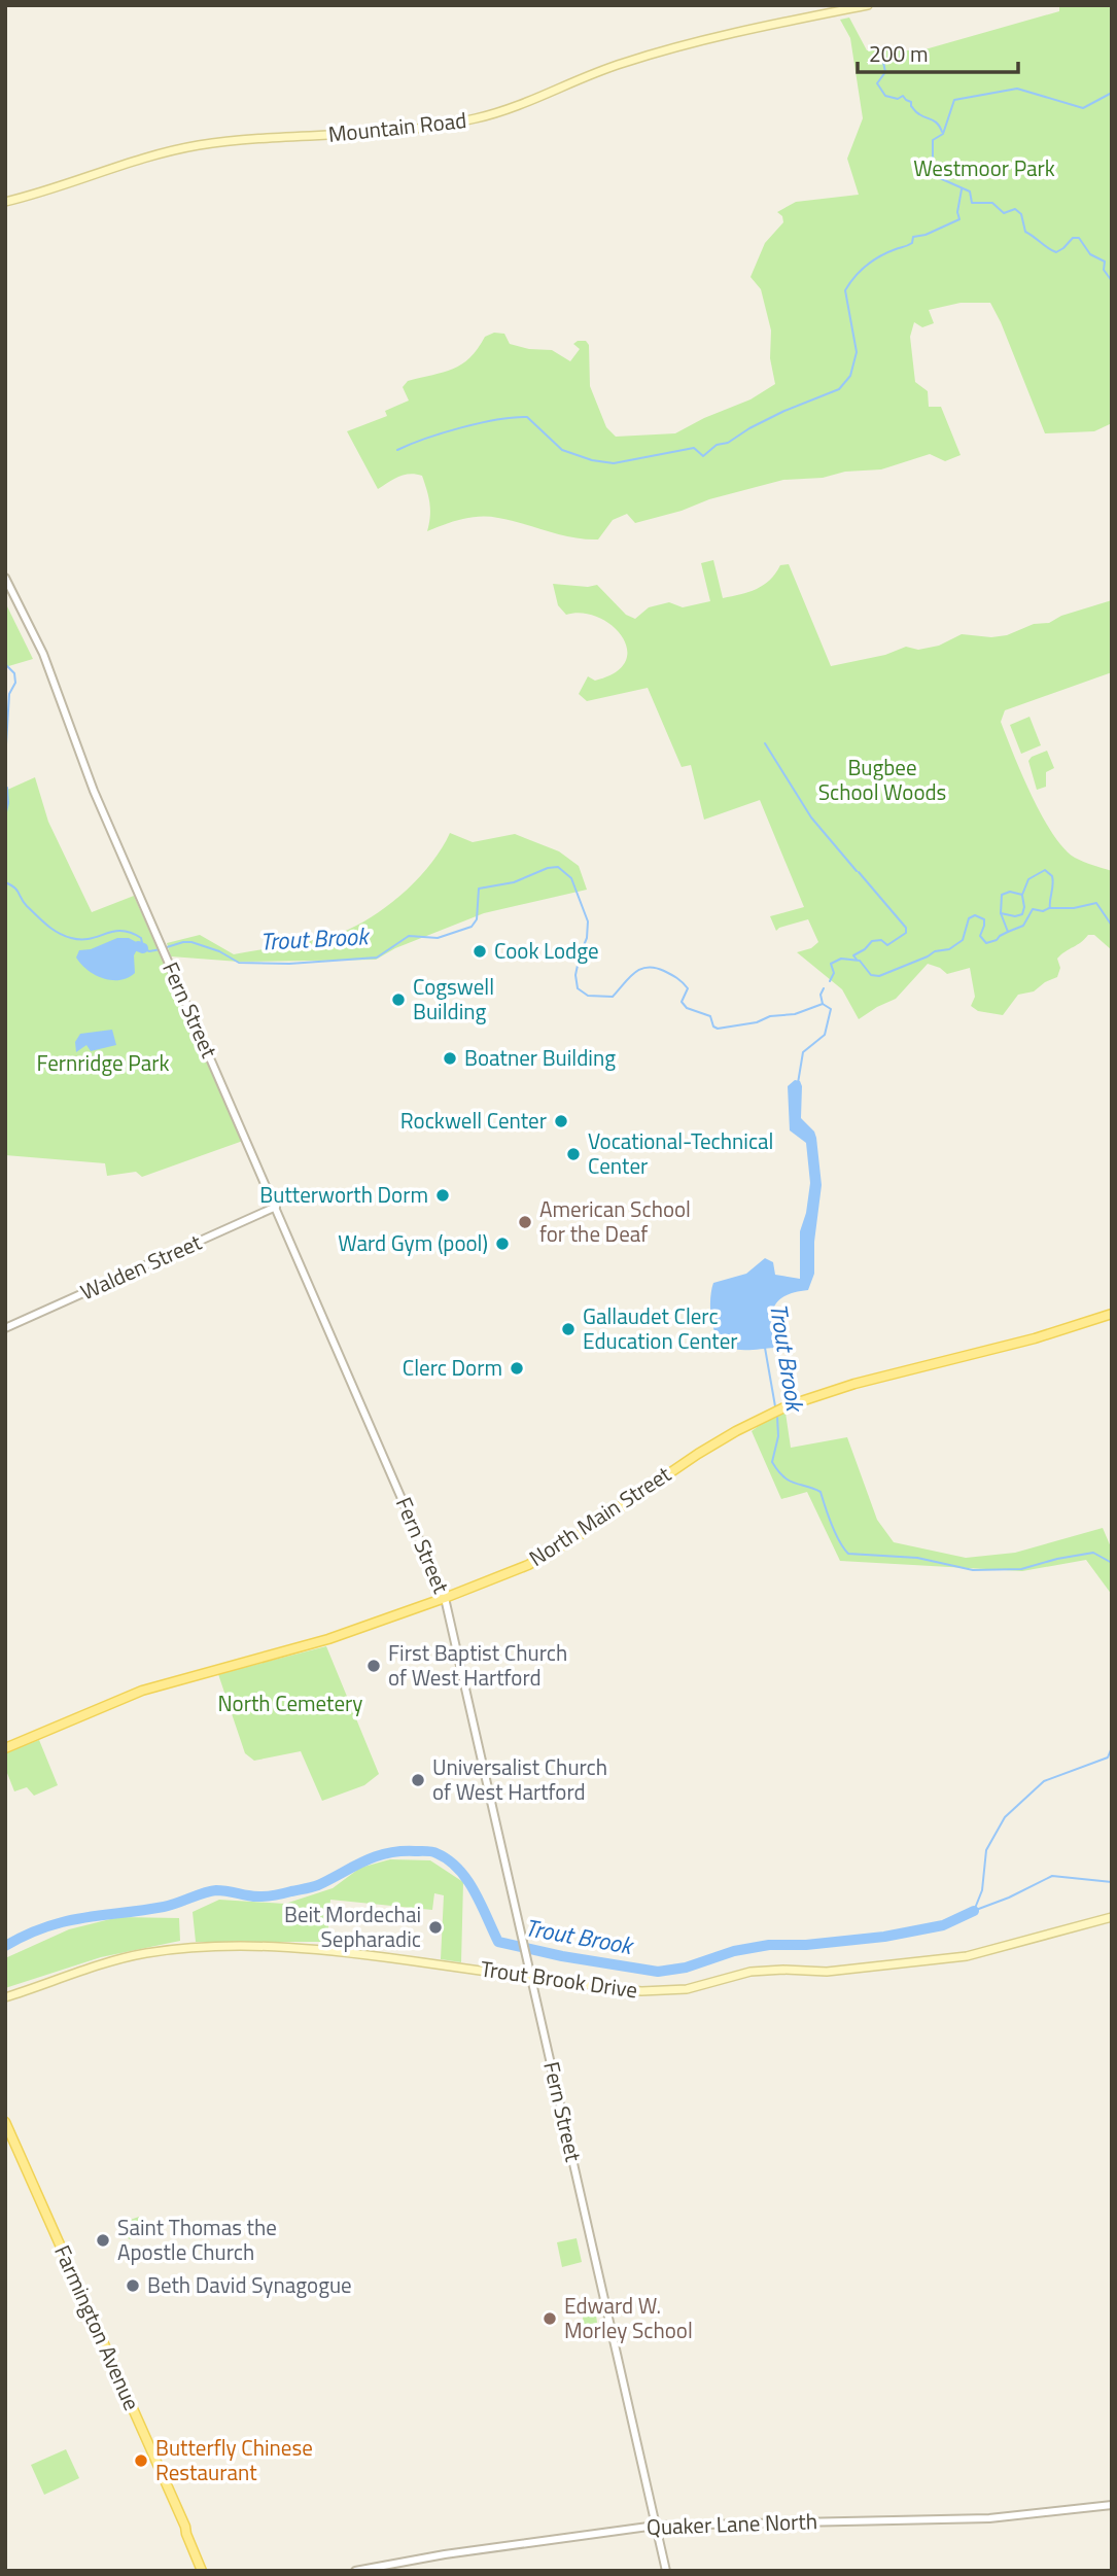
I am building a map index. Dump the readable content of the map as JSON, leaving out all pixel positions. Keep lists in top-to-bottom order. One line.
{"streets":{"main road":["Mountain Road","North Main Street","Trout Brook Drive","Farmington Avenue"],"street":["Fern Street","Walden Street","Quaker Lane North"]},"crossings":[["Fern Street","Walden Street"],["Fern Street","North Main Street"],["Fern Street","Trout Brook Drive"],["Fern Street","Quaker Lane North"]],"water":["Trout Brook"],"parks":["Westmoor Park","Bugbee School Woods","Fernridge Park","North Cemetery"],"places":["Cook Lodge","Cogswell Building","Boatner Building","Rockwell Center","Vocational-Technical Center","Butterworth Dorm","American School for the Deaf","Ward Gym (pool)","Gallaudet Clerc Education Center","Clerc Dorm","First Baptist Church of West Hartford","Universalist Church of West Hartford","Beit Mordechai Sepharadic","Saint Thomas the Apostle Church","Beth David Synagogue","Edward W. Morley School","Butterfly Chinese Restaurant"],"scale_bar":"200 m"}
